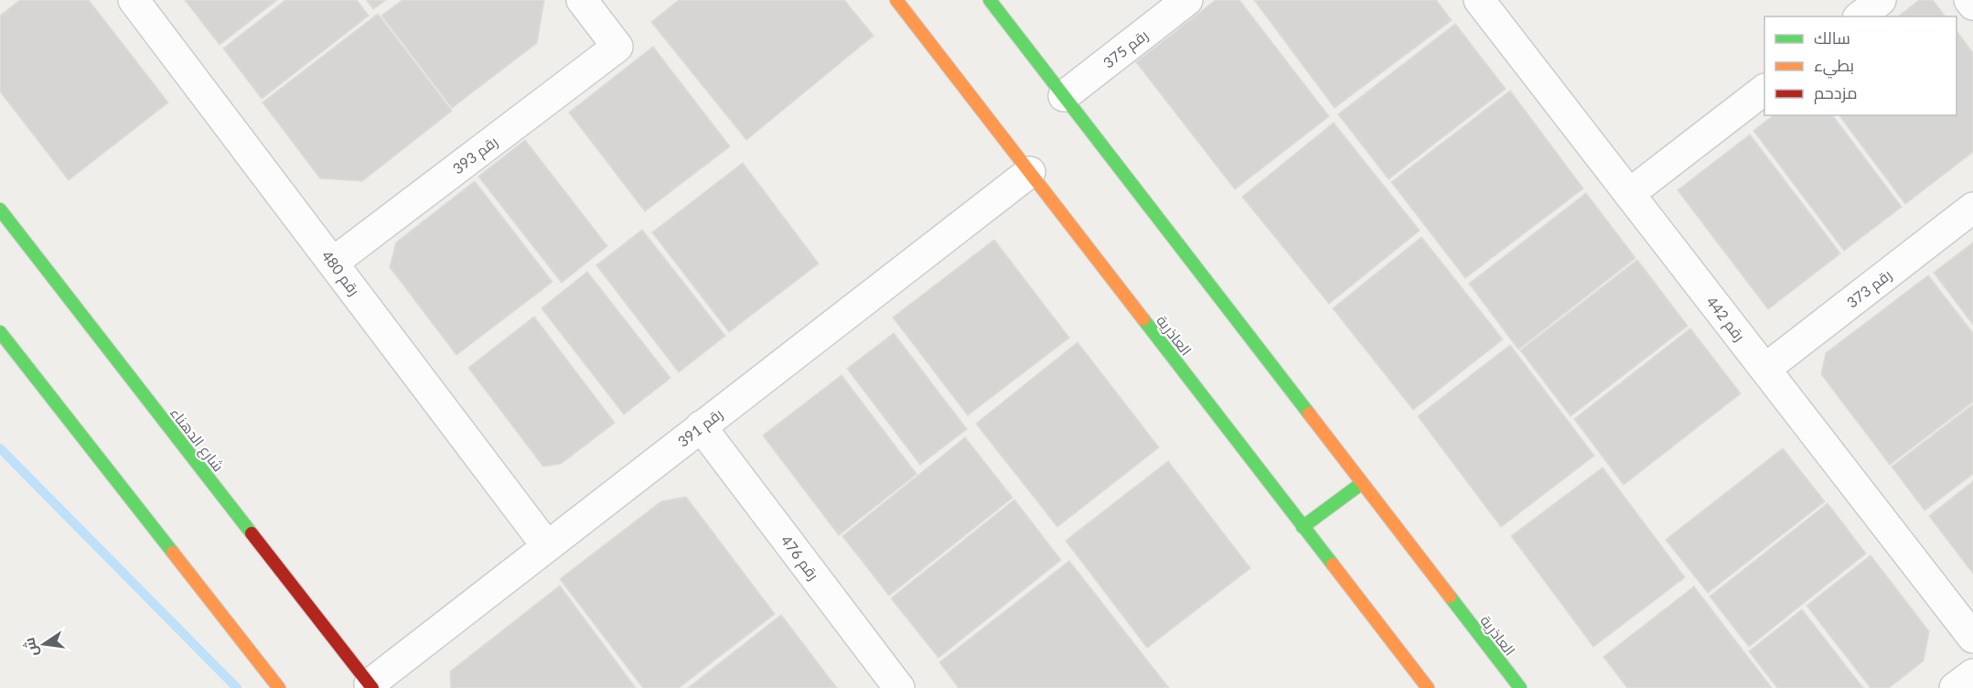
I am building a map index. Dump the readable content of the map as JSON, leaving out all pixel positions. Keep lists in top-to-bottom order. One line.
{"streets":{"street":["رقم 375","رقم 393","رقم 480","رقم 373","رقم 442","العاذرية","رقم 391","شارع الدهناء","رقم 476"]},"crossings":[["رقم 375","العاذرية"],["رقم 393","رقم 480"],["رقم 480","رقم 391"],["رقم 373","رقم 442"],["العاذرية","رقم 391"],["رقم 391","شارع الدهناء"],["رقم 391","رقم 476"]],"legend":["سالك","بطيء","مزدحم"],"north":"left"}
